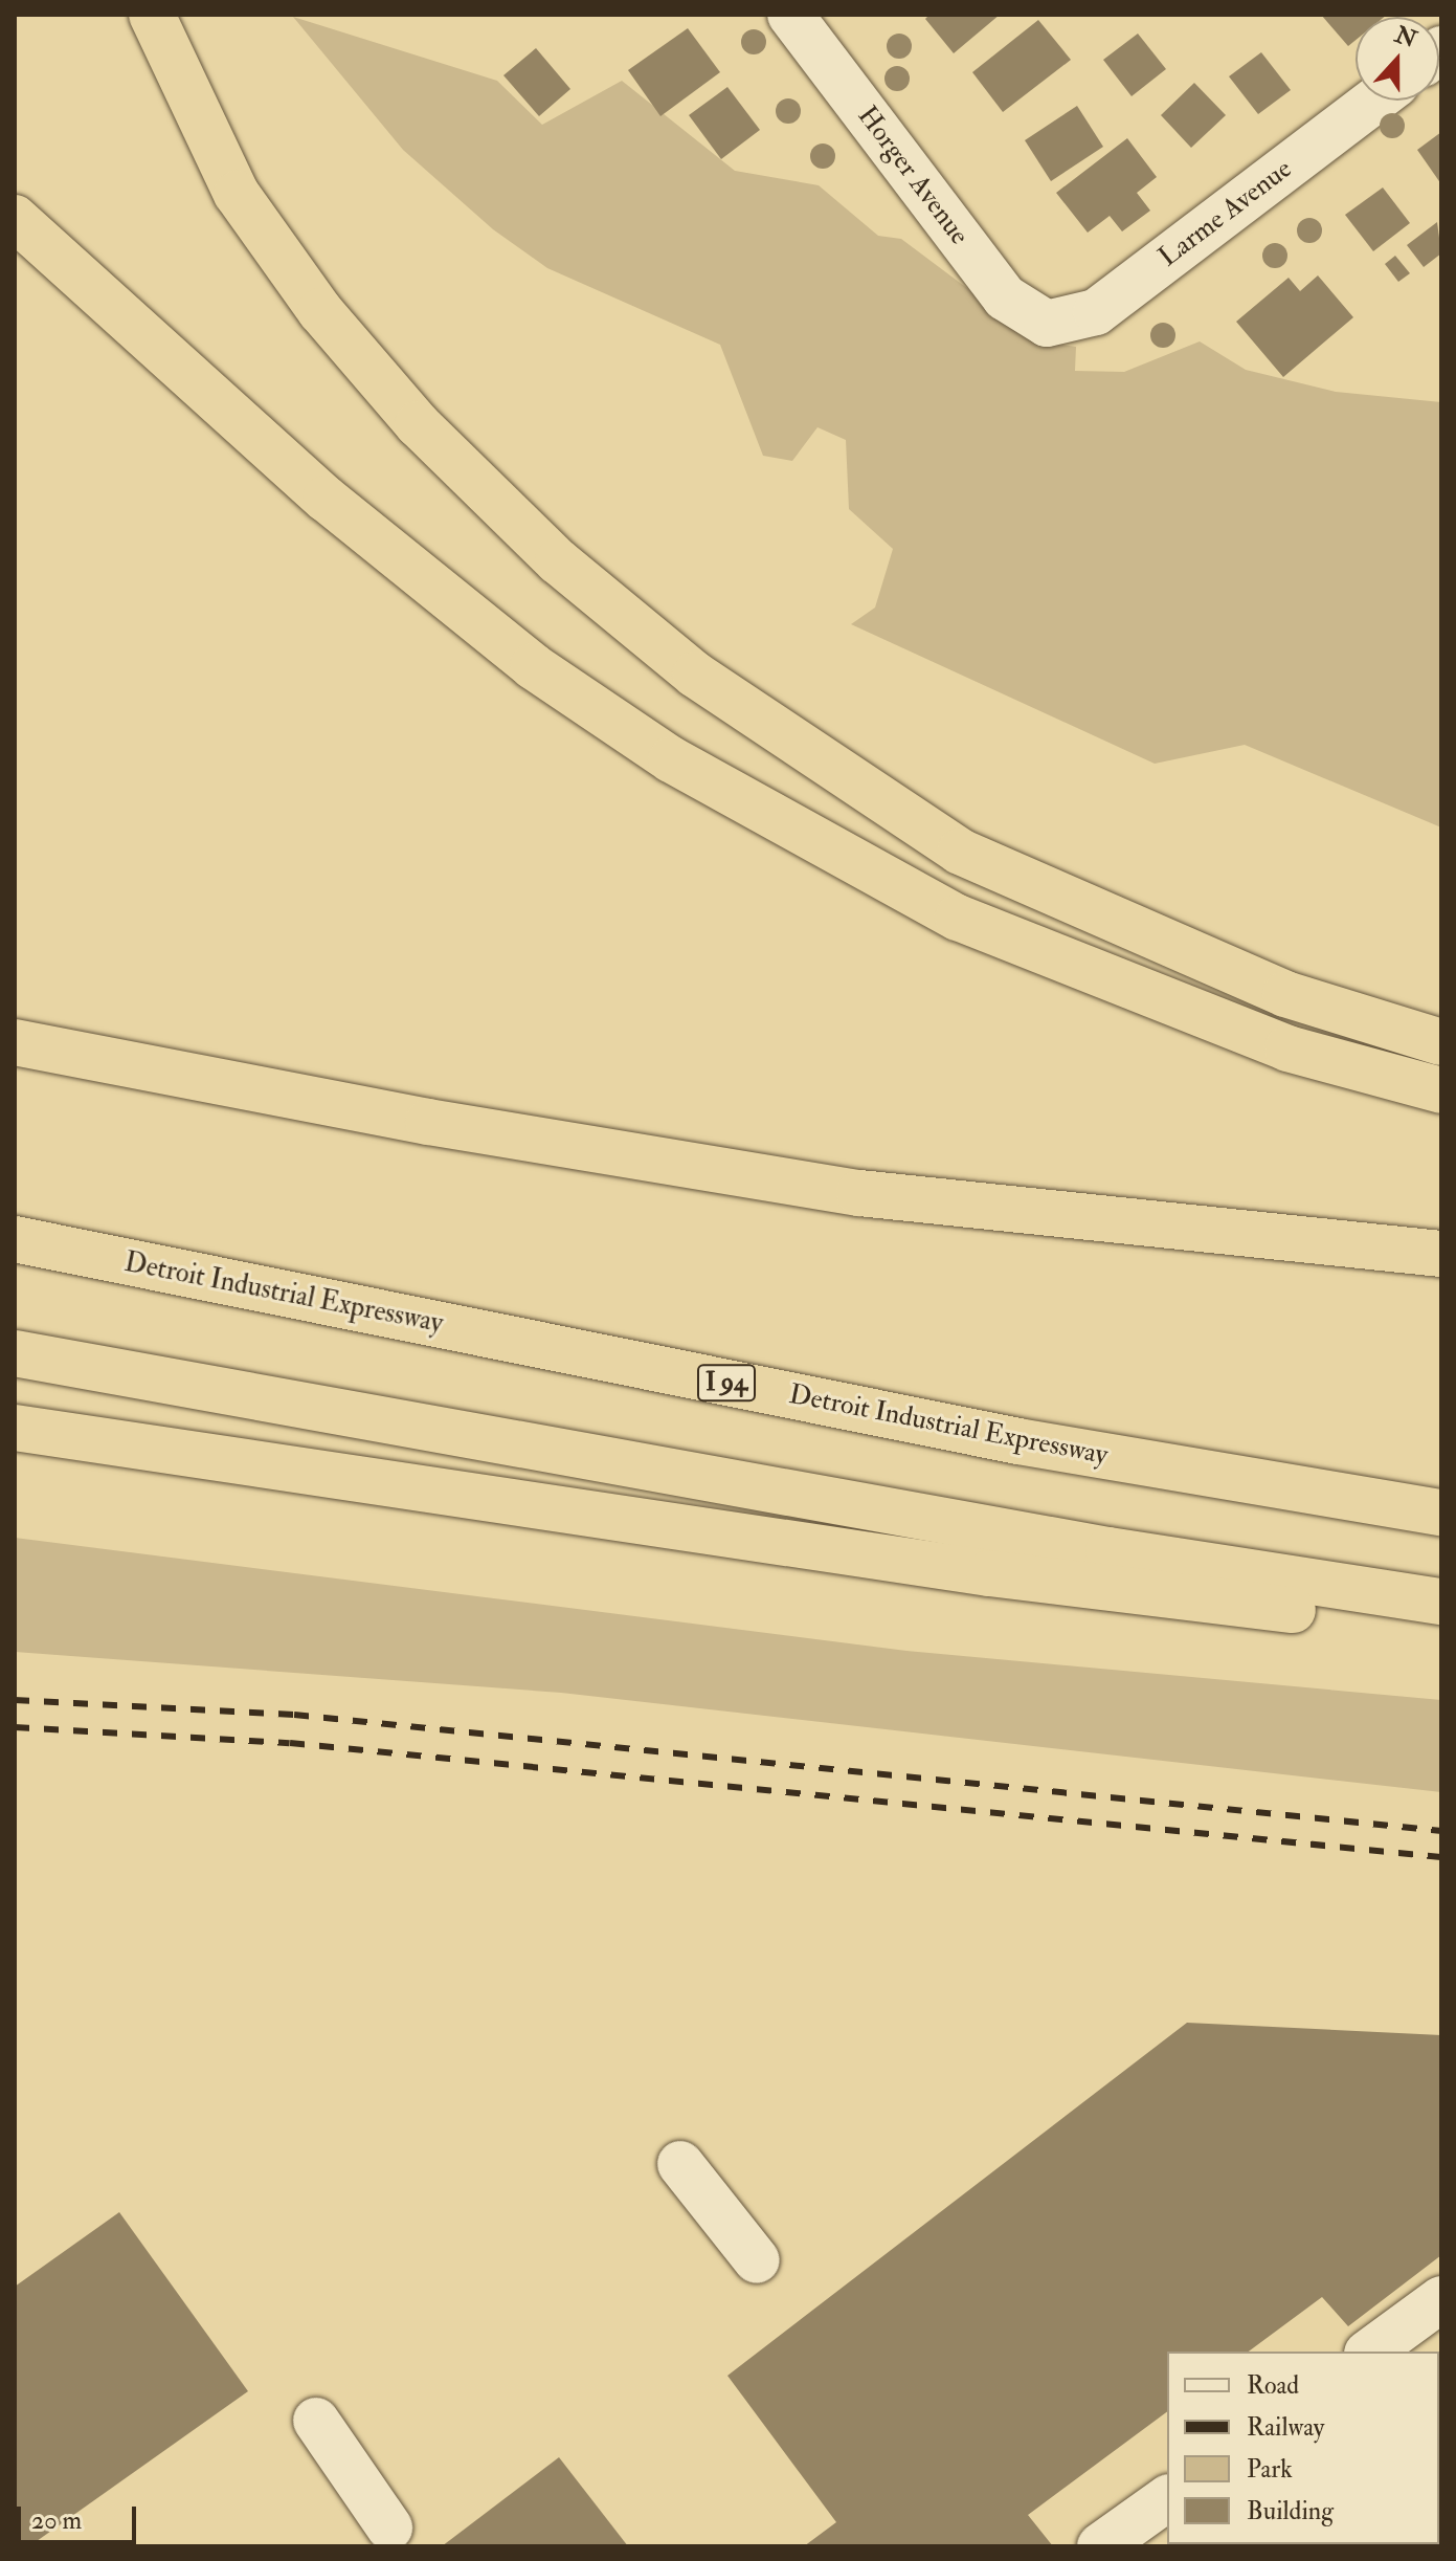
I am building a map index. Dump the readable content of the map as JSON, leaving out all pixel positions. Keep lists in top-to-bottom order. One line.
{"streets":{"highway":["Detroit Industrial Expressway","I 94"],"street":["Horger Avenue","Larme Avenue"]},"crossings":[["Horger Avenue","Larme Avenue"]],"legend":["Road","Railway","Park","Building"],"scale_bar":"20 m","north":"top"}
